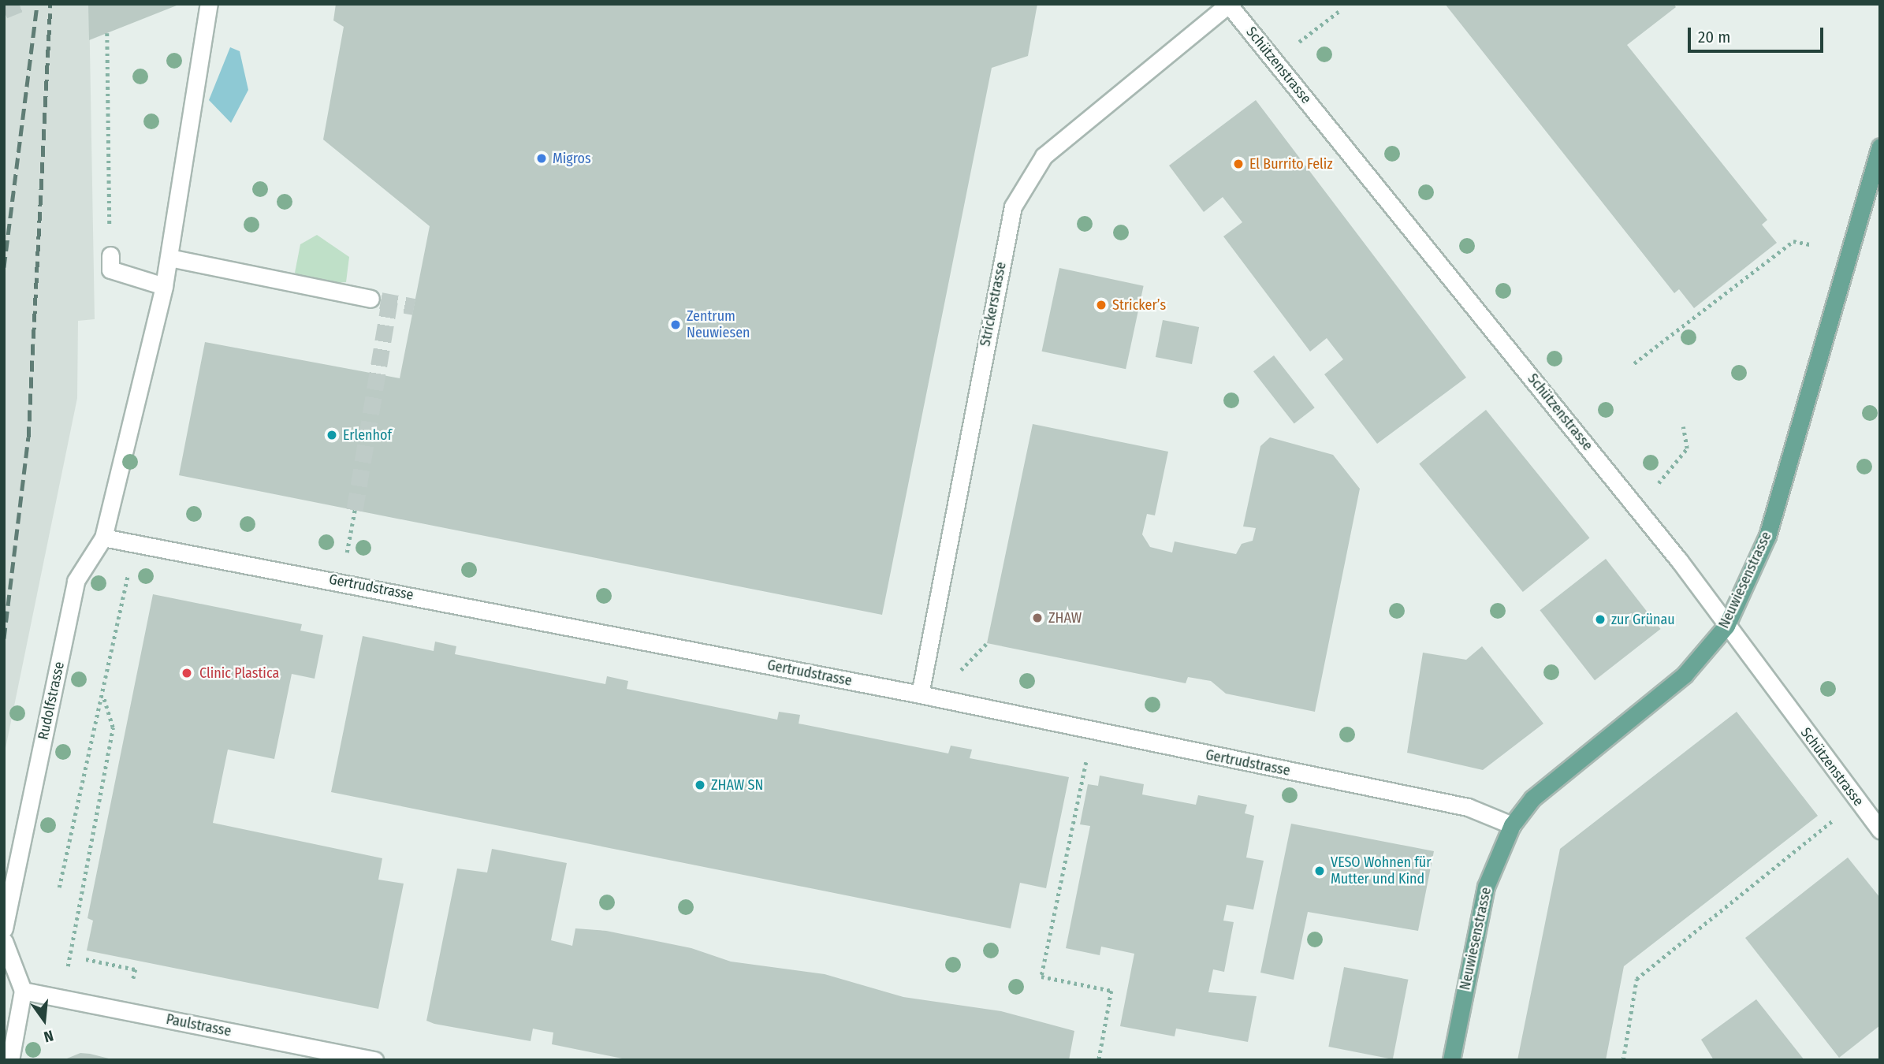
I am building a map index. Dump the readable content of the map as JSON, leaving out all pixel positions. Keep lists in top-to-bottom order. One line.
{"streets":{"main road":["Neuwiesenstrasse"],"street":["Schützenstrasse","Strickerstrasse","Gertrudstrasse","Rudolfstrasse","Paulstrasse"]},"crossings":[["Schützenstrasse","Strickerstrasse"],["Schützenstrasse","Neuwiesenstrasse"],["Strickerstrasse","Gertrudstrasse"],["Neuwiesenstrasse","Gertrudstrasse"],["Gertrudstrasse","Rudolfstrasse"]],"places":["Migros","El Burrito Feliz","Stricker’s","Zentrum Neuwiesen","Erlenhof","ZHAW","zur Grünau","Clinic Plastica","ZHAW SN","VESO Wohnen für Mutter und Kind"],"scale_bar":"20 m","north":"bottom"}
